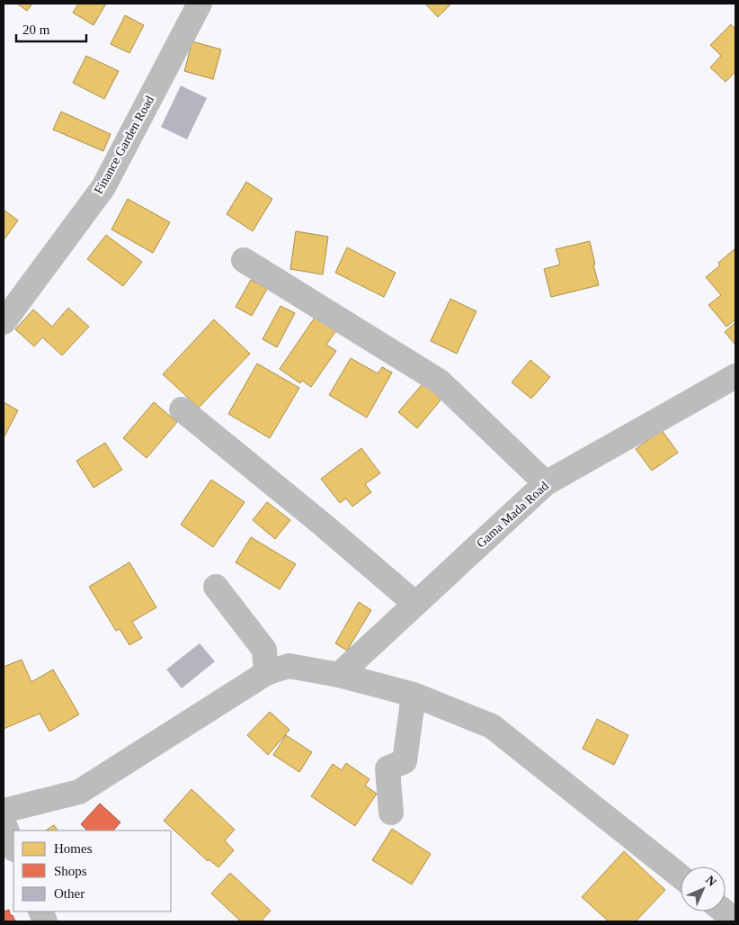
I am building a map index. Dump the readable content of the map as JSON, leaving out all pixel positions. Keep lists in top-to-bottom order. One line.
{"streets":{"street":["Finance Garden Road","Gama Mada Road"]},"legend":["Homes","Shops","Other"],"scale_bar":"20 m","north":"top right"}
